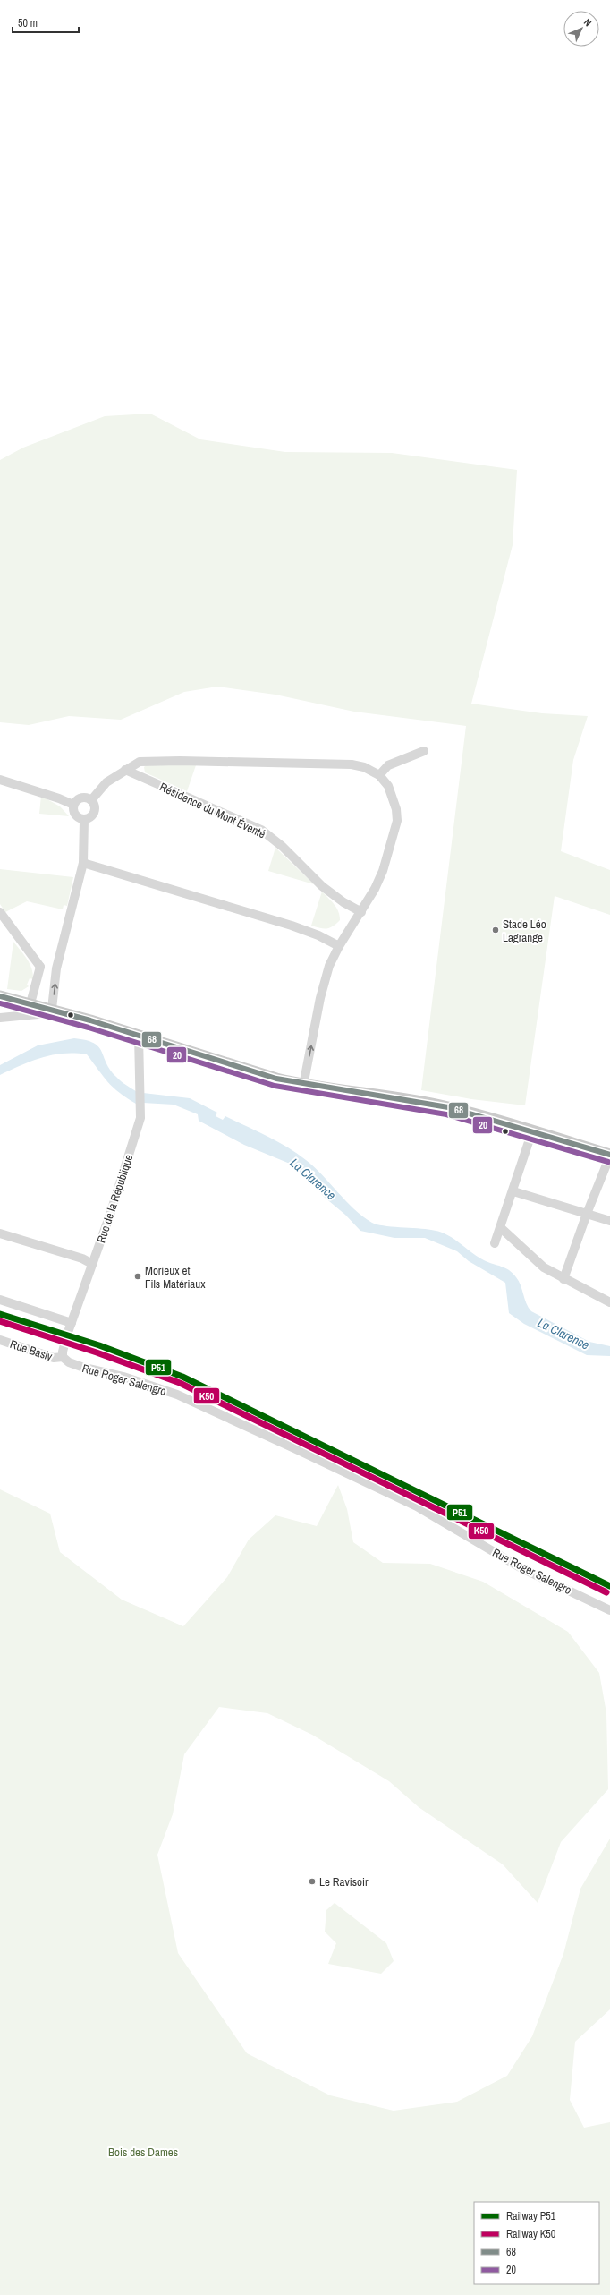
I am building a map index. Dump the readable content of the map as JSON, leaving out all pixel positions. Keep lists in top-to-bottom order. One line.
{"streets":{"street":["Résidence du Mont Éventé","Rue de la République","Rue Basly","Rue Roger Salengro"]},"crossings":[["Rue de la République","Rue Basly"],["Rue de la République","Rue Roger Salengro"],["Rue Basly","Rue Roger Salengro"]],"water":["La Clarence"],"parks":["Bois des Dames"],"places":["Stade Léo Lagrange","Morieux et Fils Matériaux","Le Ravisoir"],"lines":["transit line 68","transit line 20","rail line P51","rail line K50"],"legend":["Railway P51","Railway K50","68","20"],"scale_bar":"50 m","north":"top right"}
